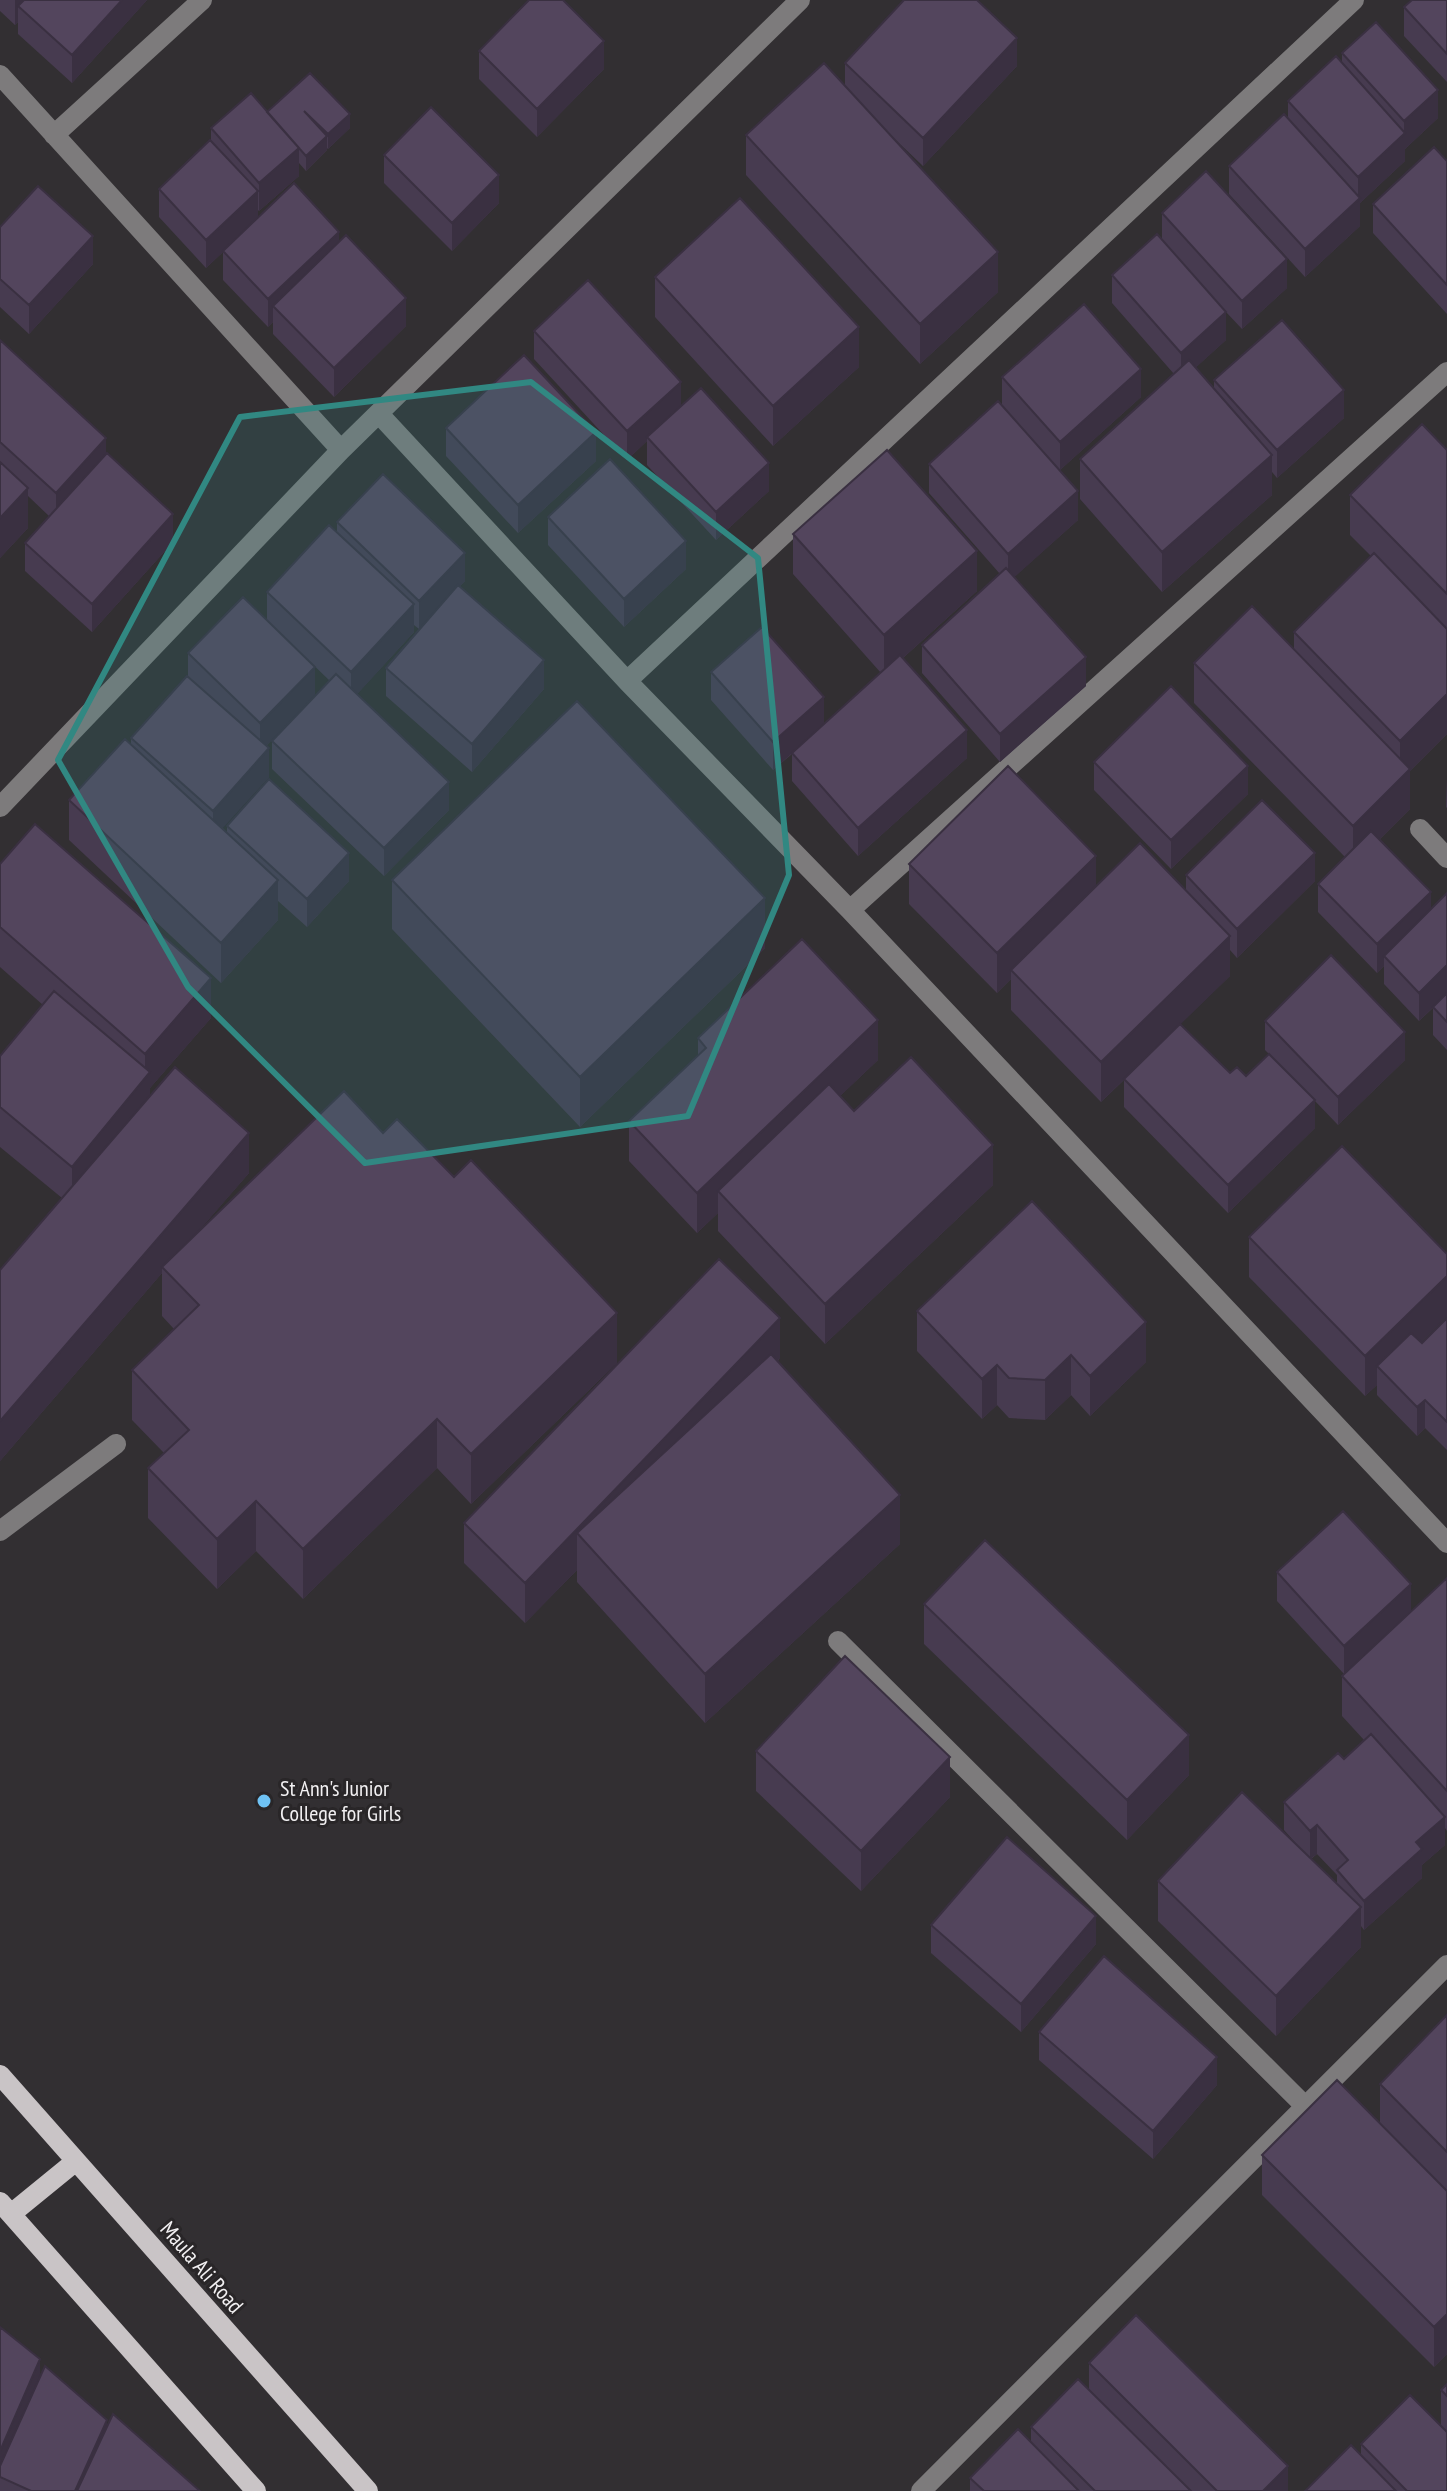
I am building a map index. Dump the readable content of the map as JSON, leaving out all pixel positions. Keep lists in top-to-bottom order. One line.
{"streets":{"main road":["Maula Ali Road"]},"places":["St Ann's Junior College for Girls"]}
